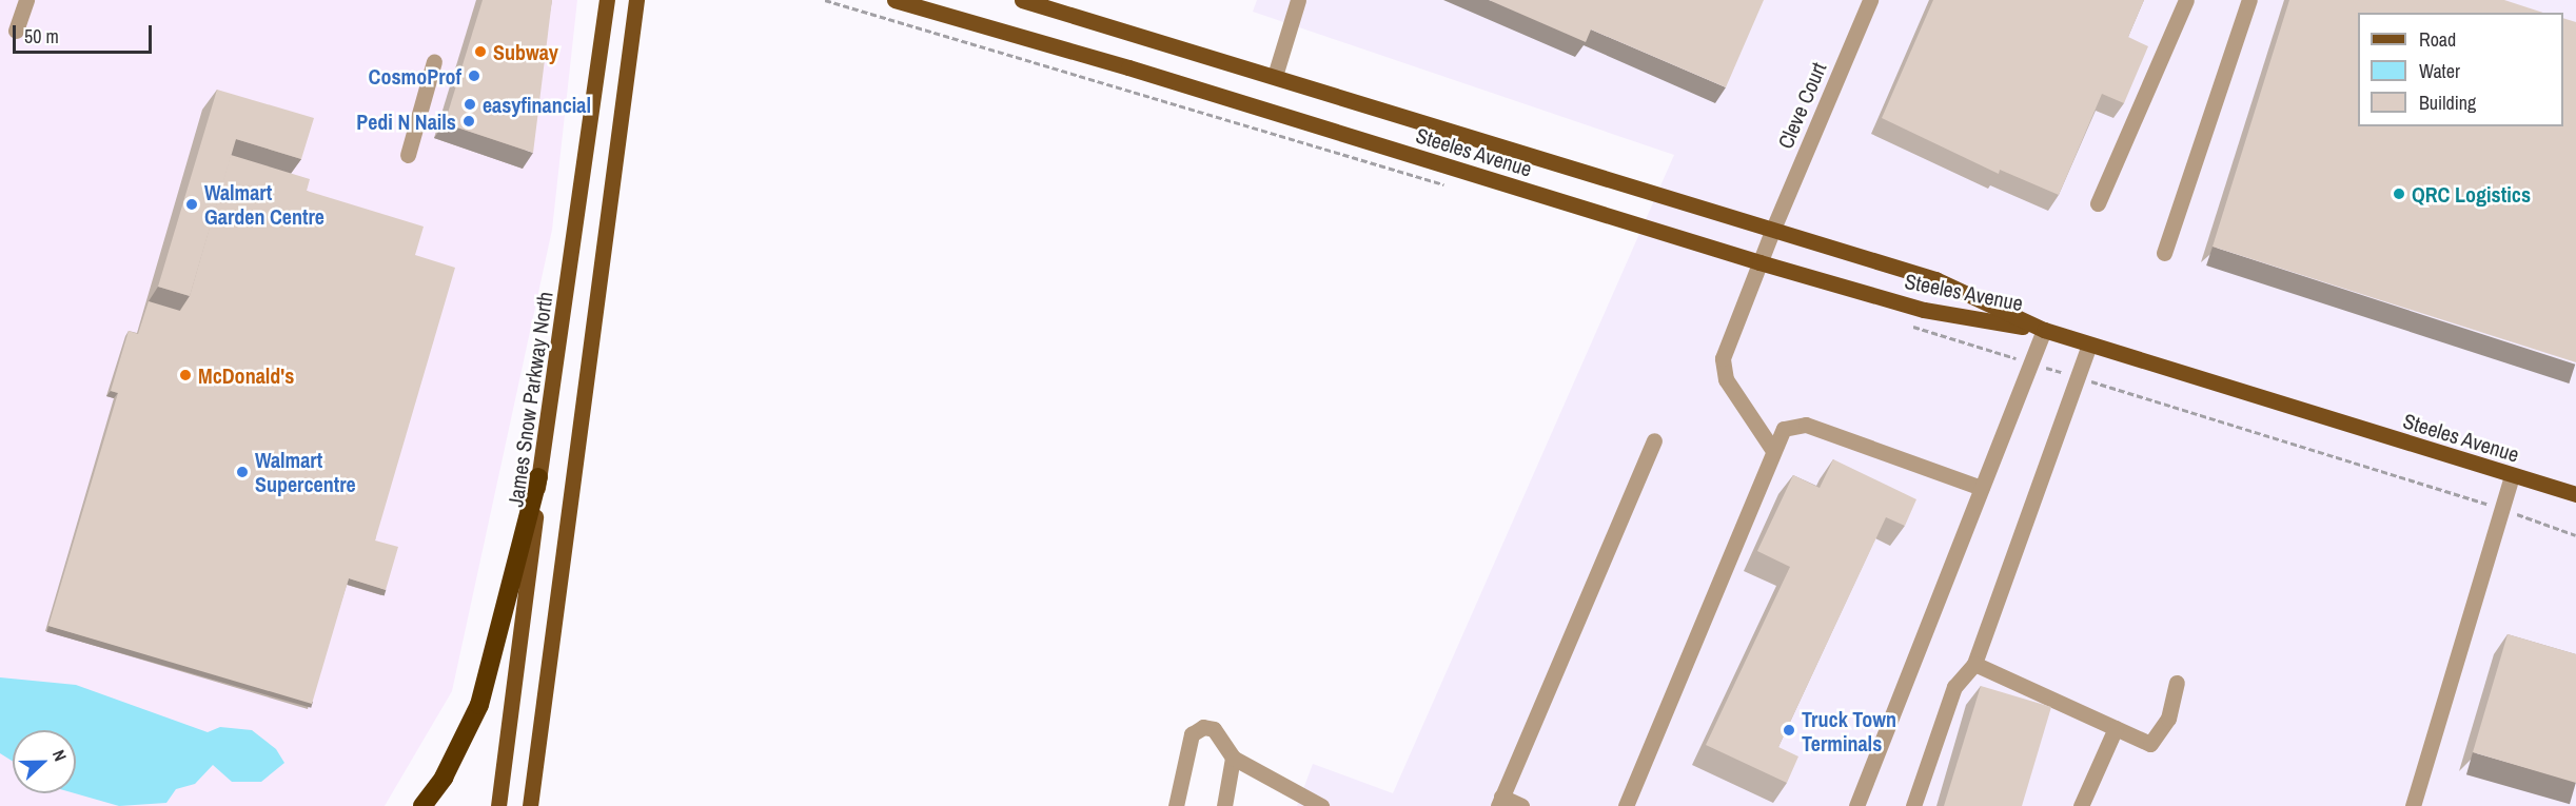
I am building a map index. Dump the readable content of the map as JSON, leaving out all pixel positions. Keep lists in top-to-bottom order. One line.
{"streets":{"main road":["Steeles Avenue","James Snow Parkway North"],"street":["Cleve Court"]},"crossings":[["Cleve Court","Steeles Avenue"]],"places":["Subway","CosmoProf","easyfinancial","Pedi N Nails","QRC Logistics","Walmart Garden Centre","McDonald's","Walmart Supercentre","Truck Town Terminals"],"legend":["Road","Water","Building"],"scale_bar":"50 m","north":"right"}
